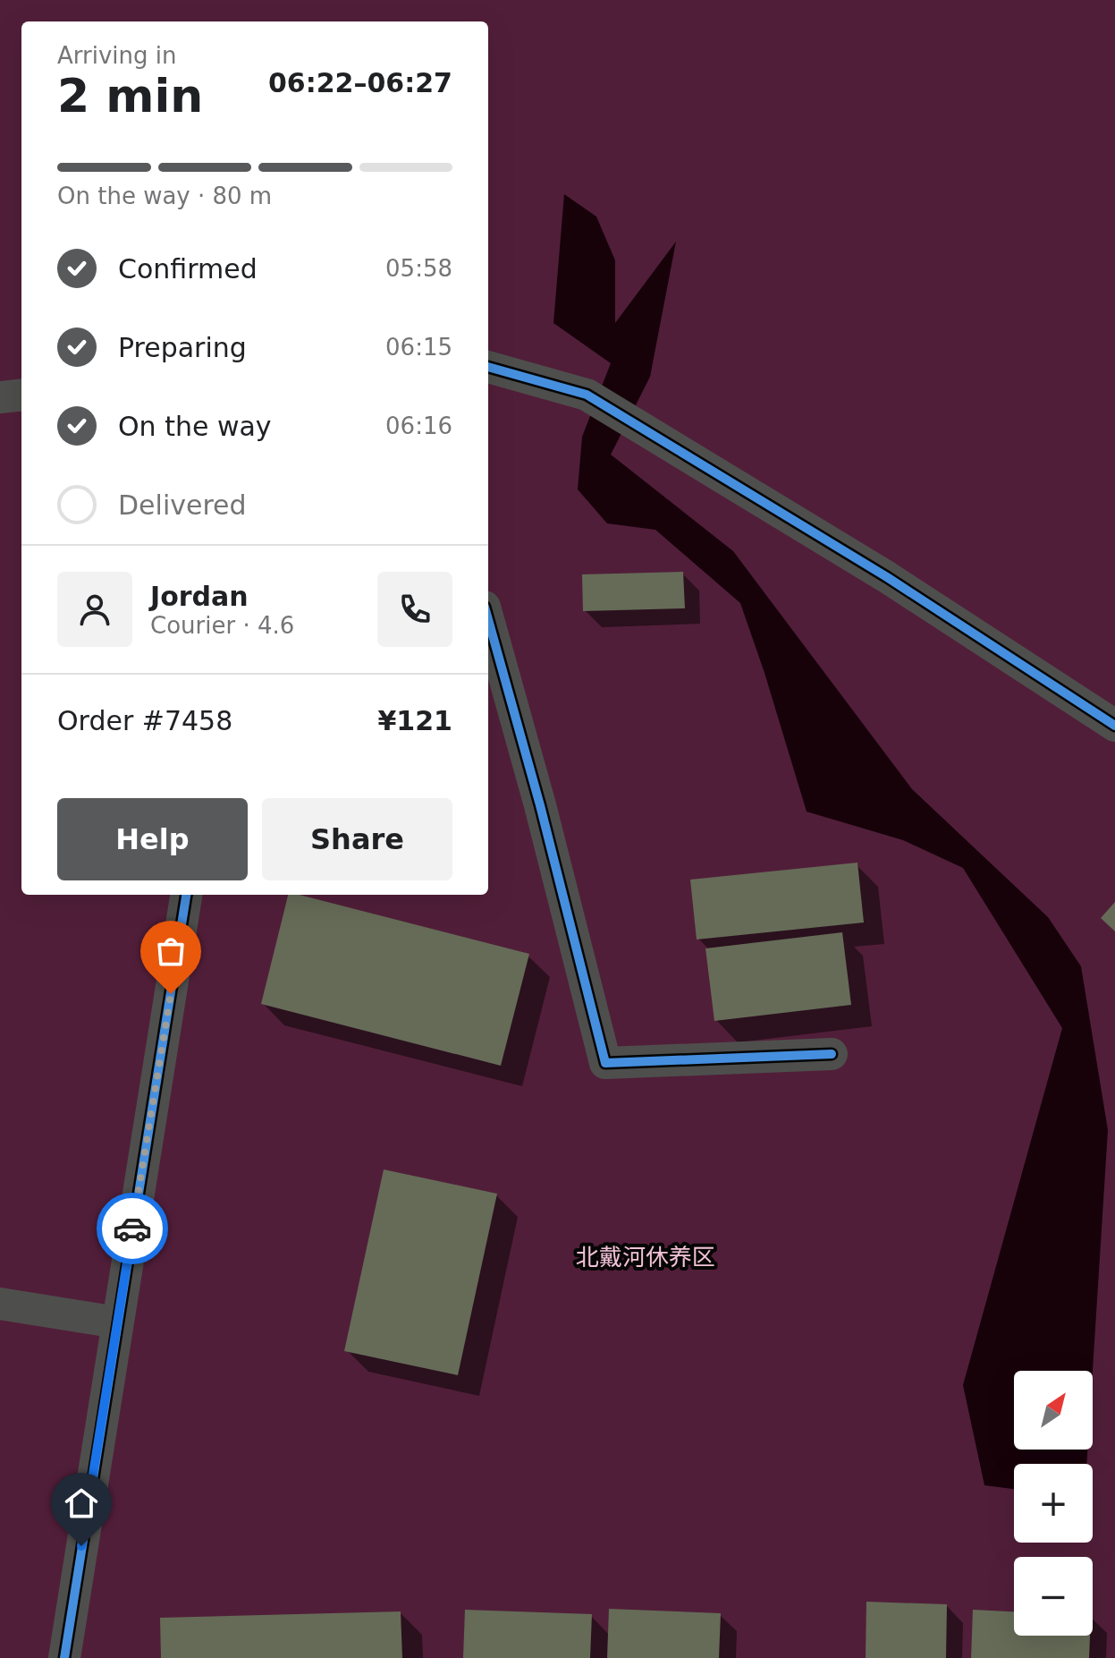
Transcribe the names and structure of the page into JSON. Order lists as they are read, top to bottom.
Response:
{
  "parks": ["北戴河休养区"],
  "north": "top right",
  "page": {
    "heading": ["2 min", "Arriving in", "06:22–06:27"],
    "panel": [
      "Jordan",
      "Courier · 4.6",
      "Order #7458",
      "¥121"
    ],
    "bar": "On the way · 80 m",
    "list": [
      ["Confirmed", "05:58"],
      ["Preparing", "06:15"],
      ["On the way", "06:16"],
      "Delivered"
    ],
    "buttons": ["Help", "Share"],
    "map_buttons": ["+", "−"]
  }
}
